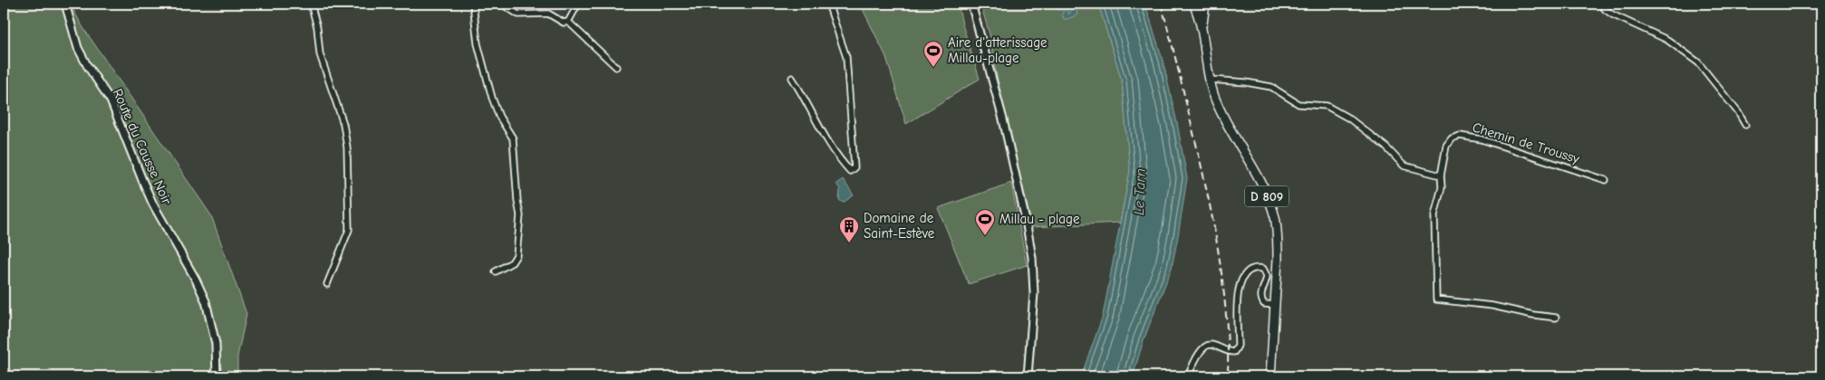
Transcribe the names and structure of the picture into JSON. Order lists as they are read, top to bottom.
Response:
{
  "streets": {
    "main road": ["D 809"],
    "street": ["Chemin de Troussy", "Route du Causse Noir"]
  },
  "water": ["Le Tarn"],
  "places": {
    "sports": ["Aire d'atterissage Millau-plage", "Millau - plage"],
    "building": ["Domaine de Saint-Estève"]
  }
}
